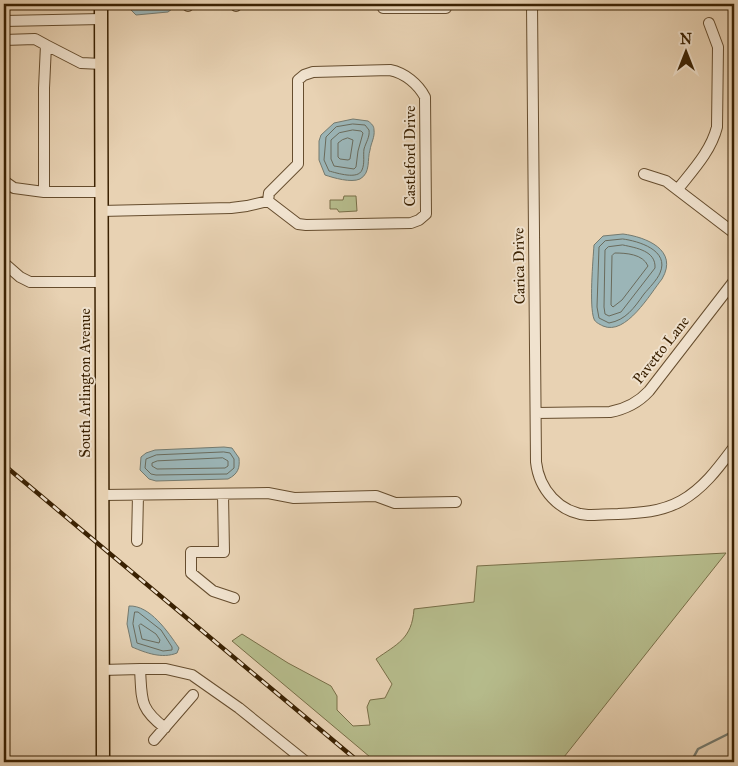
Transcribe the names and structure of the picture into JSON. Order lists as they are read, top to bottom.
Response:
{
  "streets": {
    "main road": ["South Arlington Avenue"],
    "street": ["Castleford Drive", "Carica Drive", "Pavetto Lane"]
  },
  "crossings": [
    ["Carica Drive", "Pavetto Lane"]
  ],
  "north": "top"
}
